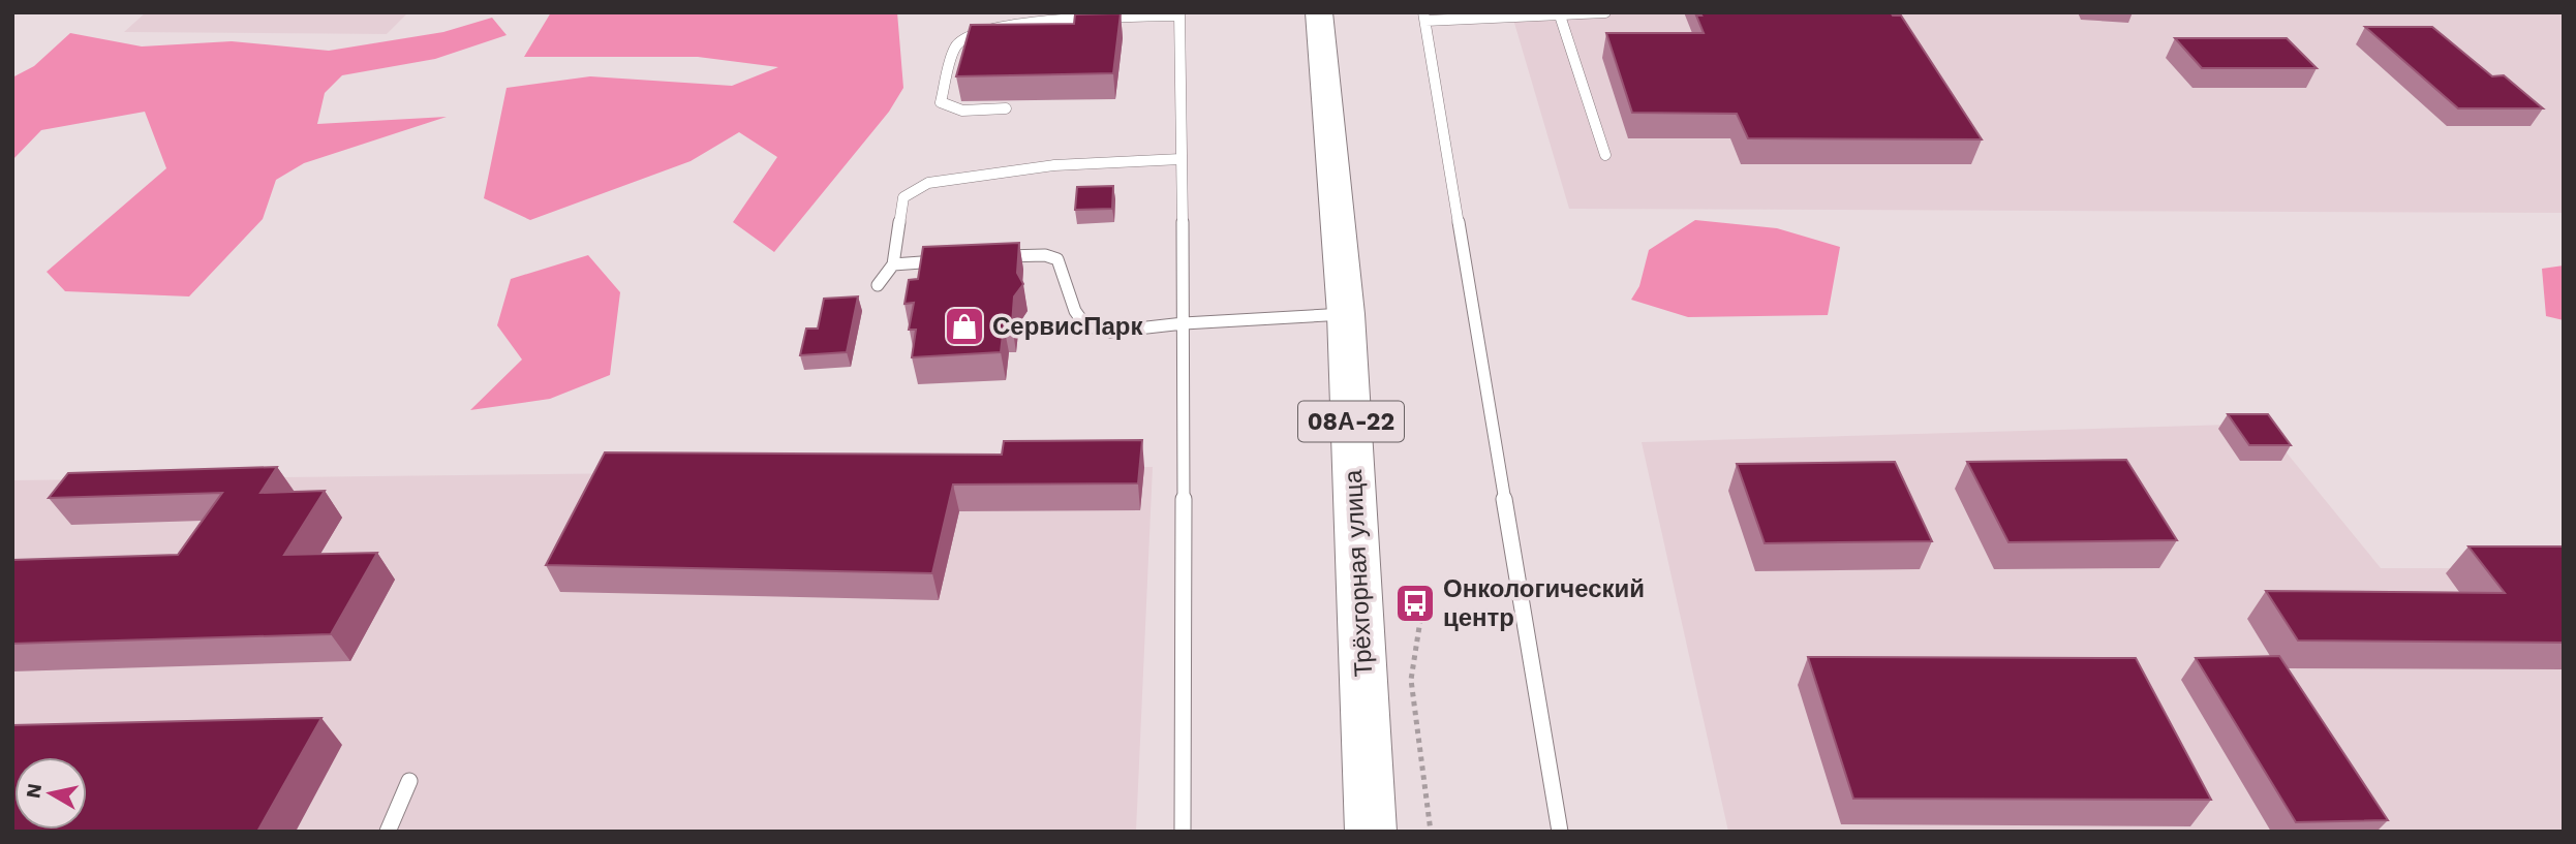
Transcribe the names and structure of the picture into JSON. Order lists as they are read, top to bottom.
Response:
{
  "streets": {
    "highway": ["08А-22", "Трёхгорная улица"]
  },
  "places": {
    "shop": ["СервисПарк"],
    "bus stop": ["Онкологический центр"]
  },
  "north": "left"
}
